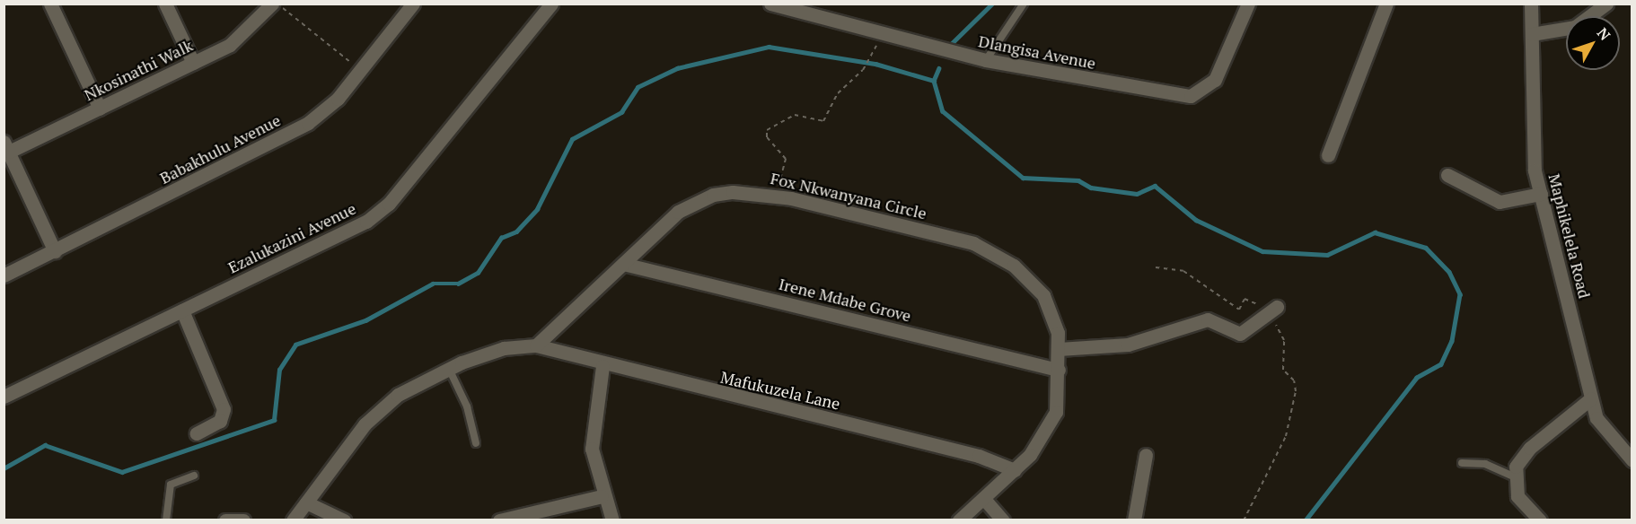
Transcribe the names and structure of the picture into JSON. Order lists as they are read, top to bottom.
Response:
{
  "streets": {
    "street": [
      "Dlangisa Avenue",
      "Nkosinathi Walk",
      "Babakhulu Avenue",
      "Fox Nkwanyana Circle",
      "Maphikelela Road",
      "Ezalukazini Avenue",
      "Irene Mdabe Grove",
      "Mafukuzela Lane"
    ]
  },
  "crossings": [
    ["Fox Nkwanyana Circle", "Irene Mdabe Grove"],
    ["Fox Nkwanyana Circle", "Mafukuzela Lane"]
  ],
  "north": "top right"
}
